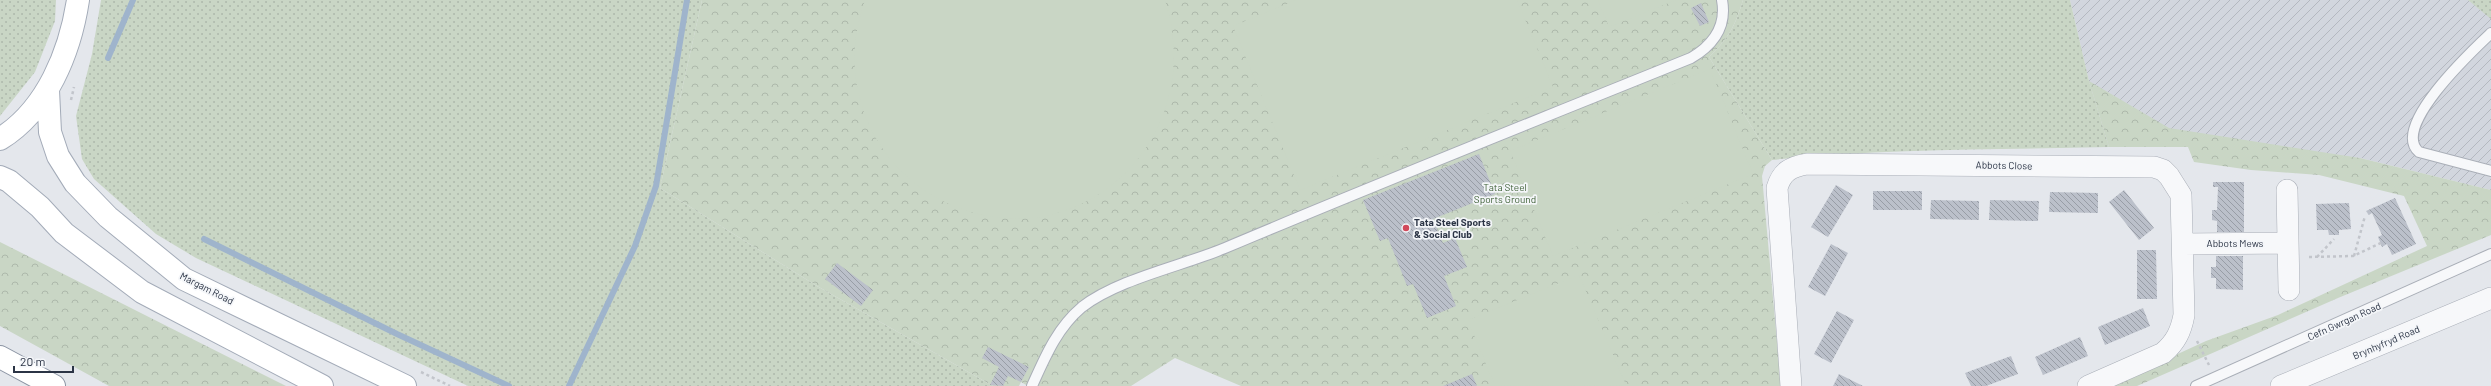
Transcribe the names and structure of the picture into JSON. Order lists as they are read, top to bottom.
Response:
{
  "streets": {
    "main road": ["Margam Road"],
    "street": ["Abbots Close", "Abbots Mews", "Brynhyfryd Road"],
    "lane": ["Cefn Gwrgan Road"]
  },
  "crossings": [
    ["Abbots Close", "Abbots Mews"]
  ],
  "parks": ["Tata Steel Sports Ground"],
  "places": ["Tata Steel Sports & Social Club"],
  "scale_bar": "20 m"
}
